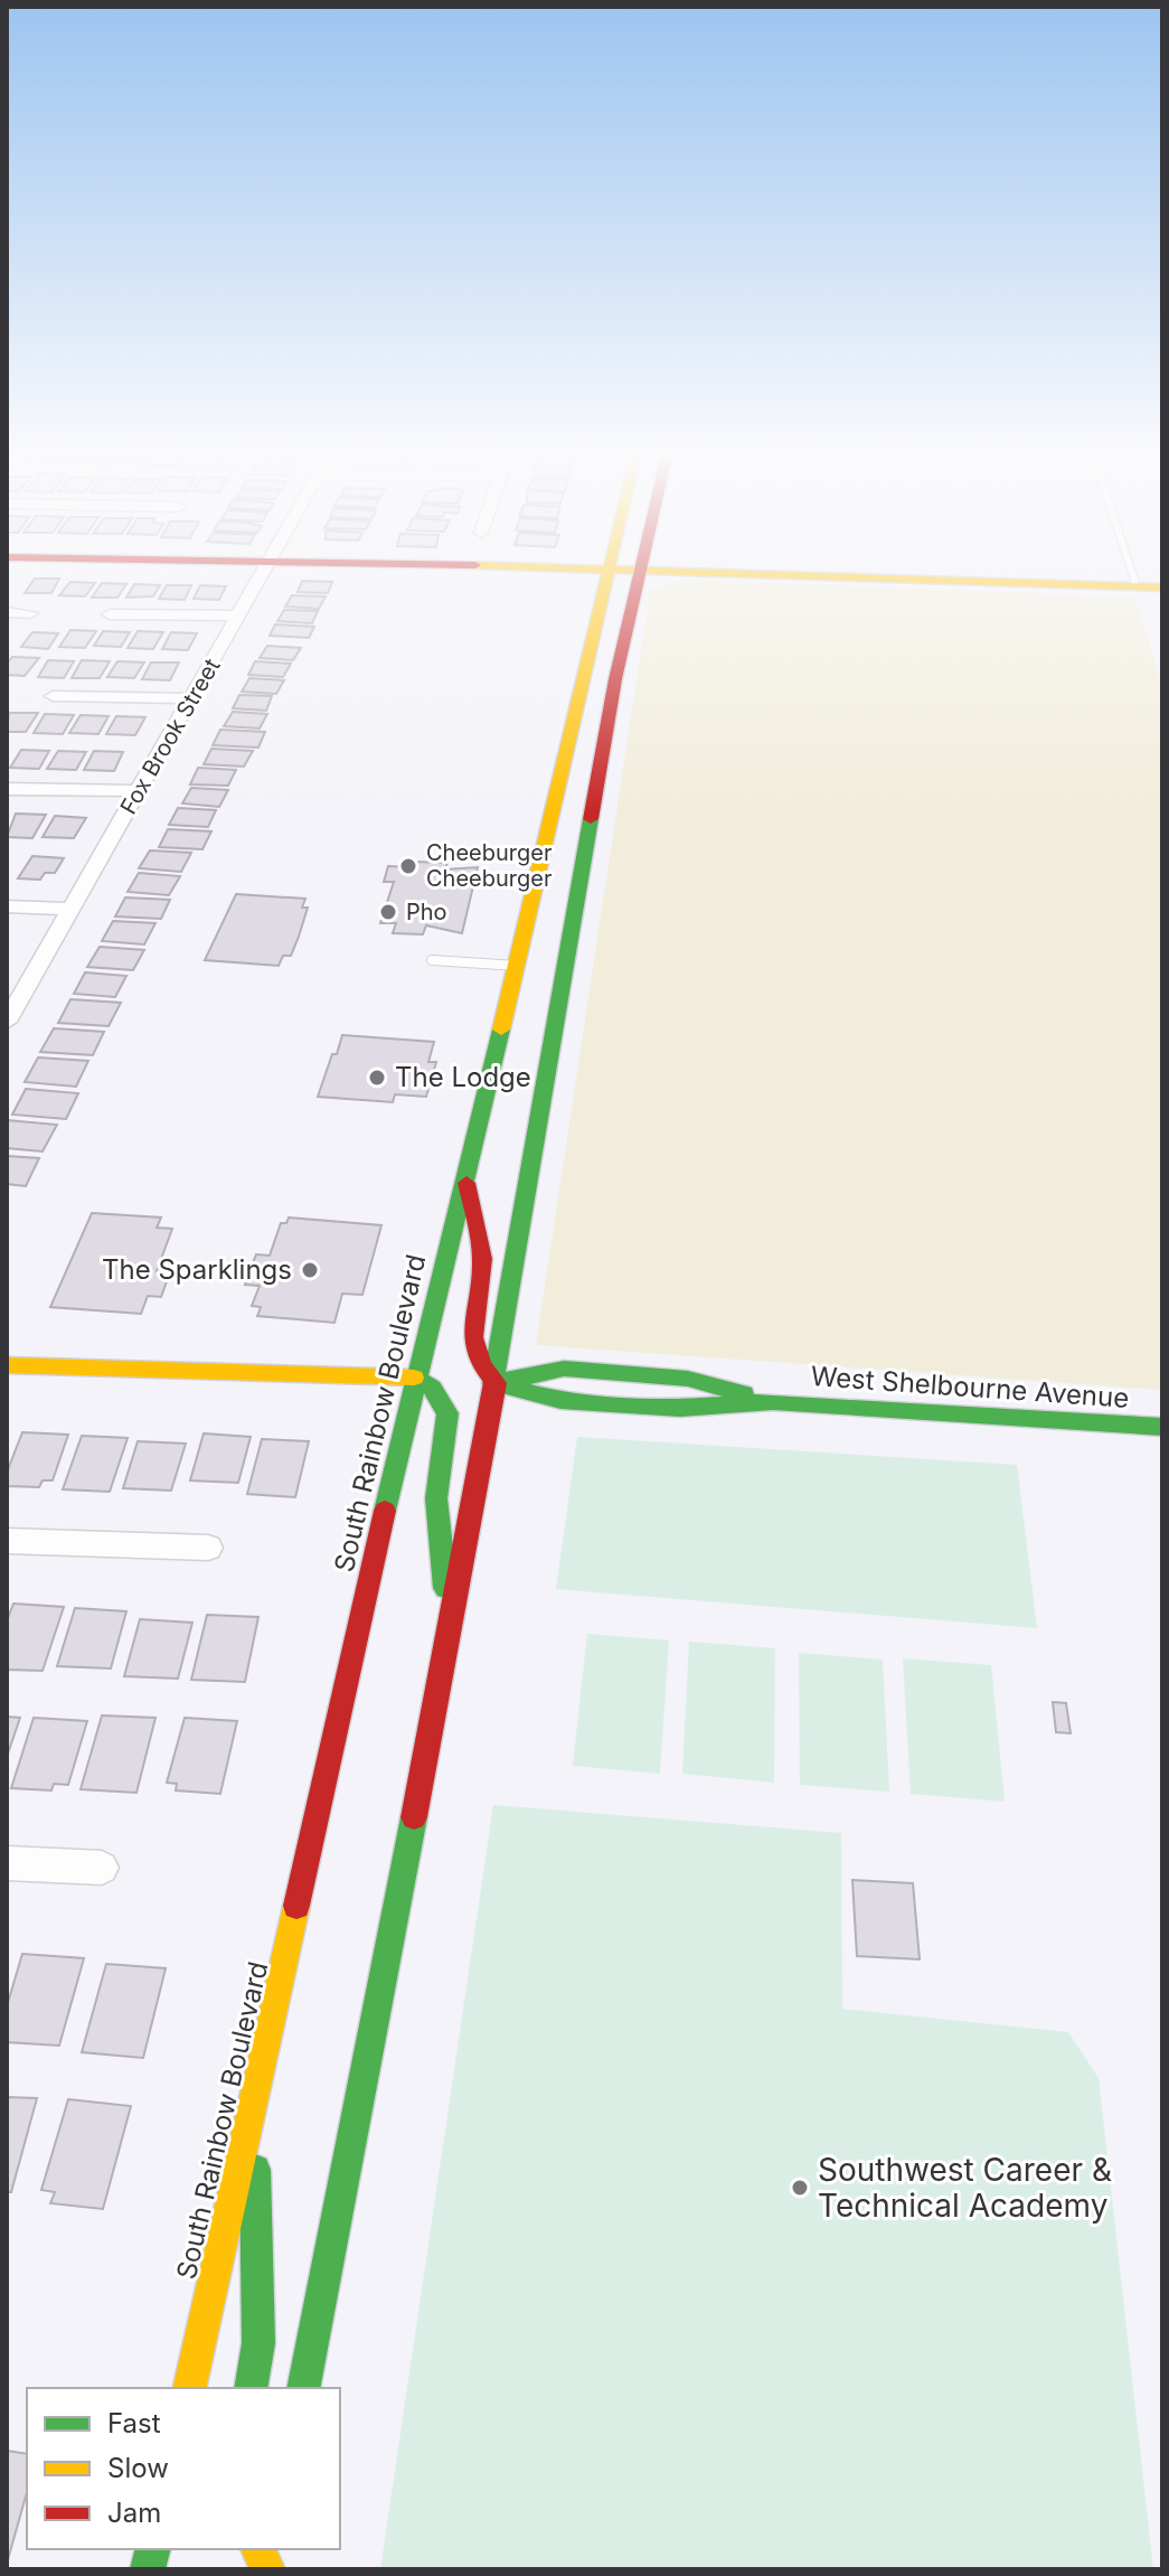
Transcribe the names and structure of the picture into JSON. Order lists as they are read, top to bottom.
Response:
{
  "streets": {
    "main road": ["West Shelbourne Avenue", "South Rainbow Boulevard"],
    "street": ["Fox Brook Street"]
  },
  "places": [
    "Cheeburger Cheeburger",
    "Pho",
    "The Lodge",
    "The Sparklings",
    "Southwest Career & Technical Academy"
  ],
  "legend": ["Fast", "Slow", "Jam"]
}
